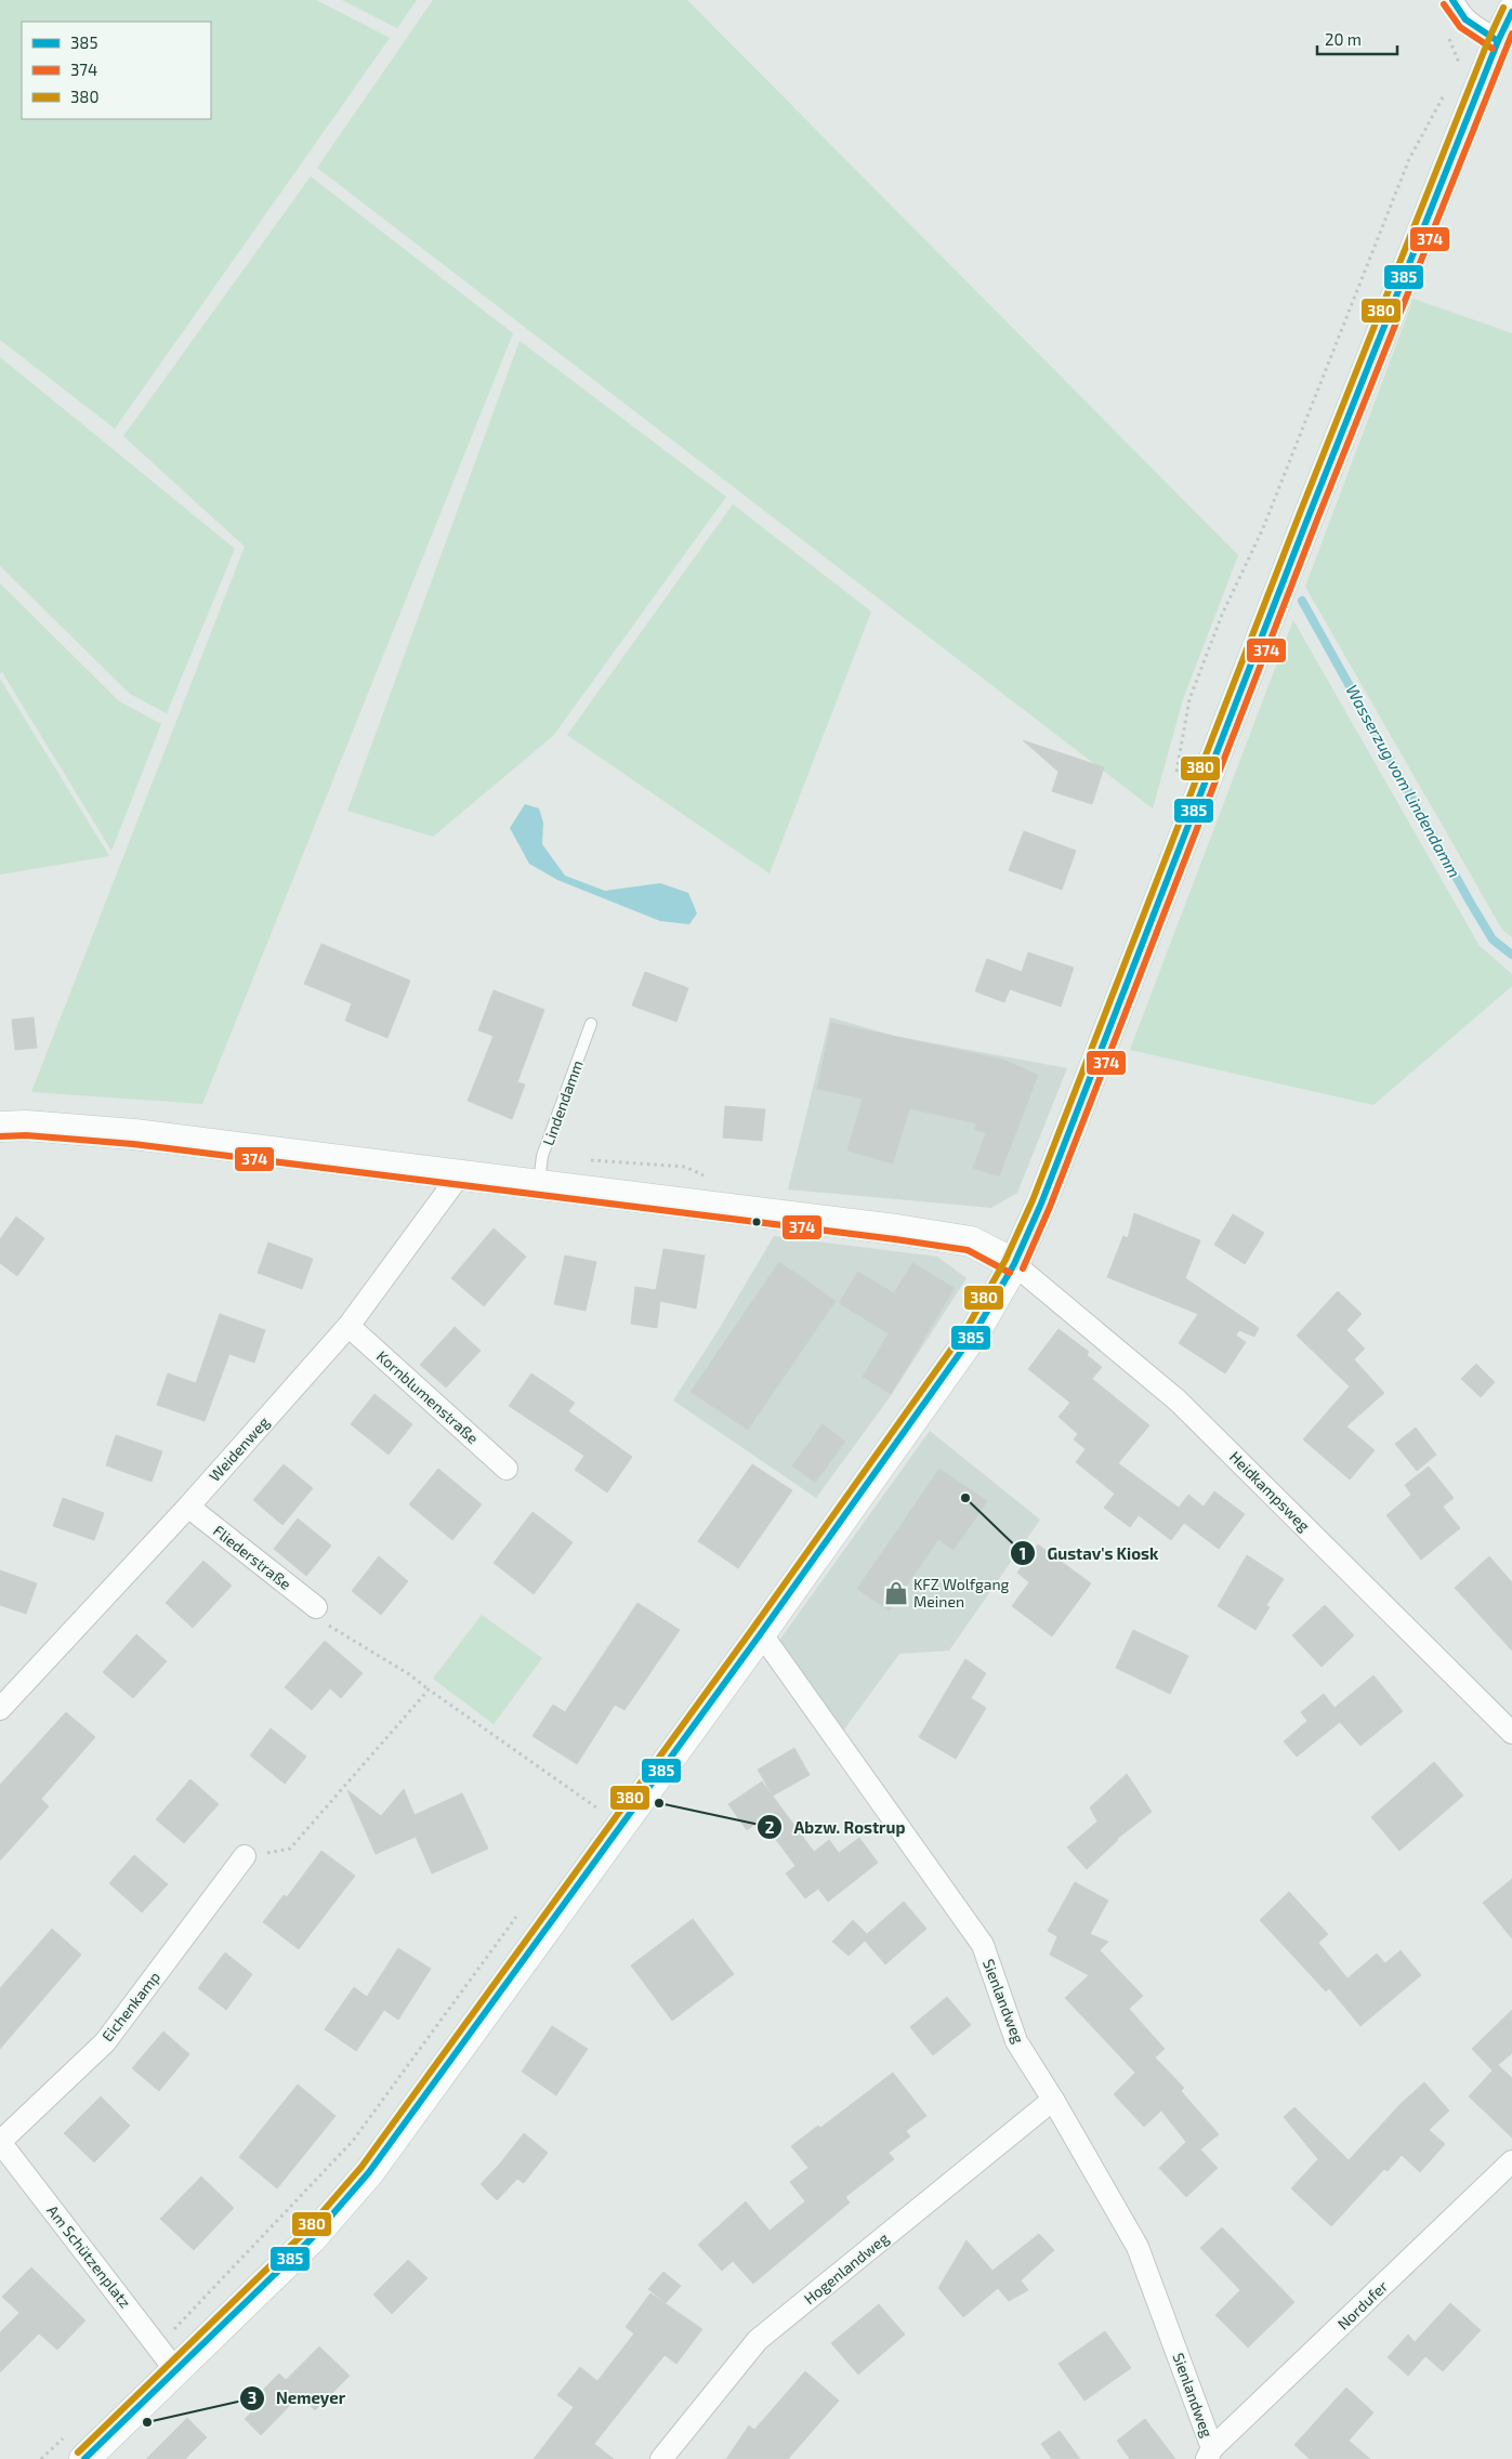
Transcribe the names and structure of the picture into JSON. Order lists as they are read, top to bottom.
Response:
{
  "streets": {
    "street": [
      "Kornblumenstraße",
      "Weidenweg",
      "Heidkampsweg",
      "Fliederstraße",
      "Sienlandweg",
      "Eichenkamp",
      "Am Schützenplatz",
      "Hogenlandweg",
      "Nordufer"
    ],
    "lane": ["Lindendamm"]
  },
  "crossings": [
    ["Kornblumenstraße", "Weidenweg"],
    ["Weidenweg", "Fliederstraße"],
    ["Sienlandweg", "Hogenlandweg"],
    ["Sienlandweg", "Nordufer"],
    ["Eichenkamp", "Am Schützenplatz"]
  ],
  "water": ["Wasserzug vom Lindendamm"],
  "places": {
    "other": ["Gustav's Kiosk", "Abzw. Rostrup", "Nemeyer"],
    "shop": ["KFZ Wolfgang Meinen"]
  },
  "lines": ["transit line 385", "transit line 374", "transit line 380"],
  "legend": ["385", "374", "380"],
  "scale_bar": "20 m"
}
